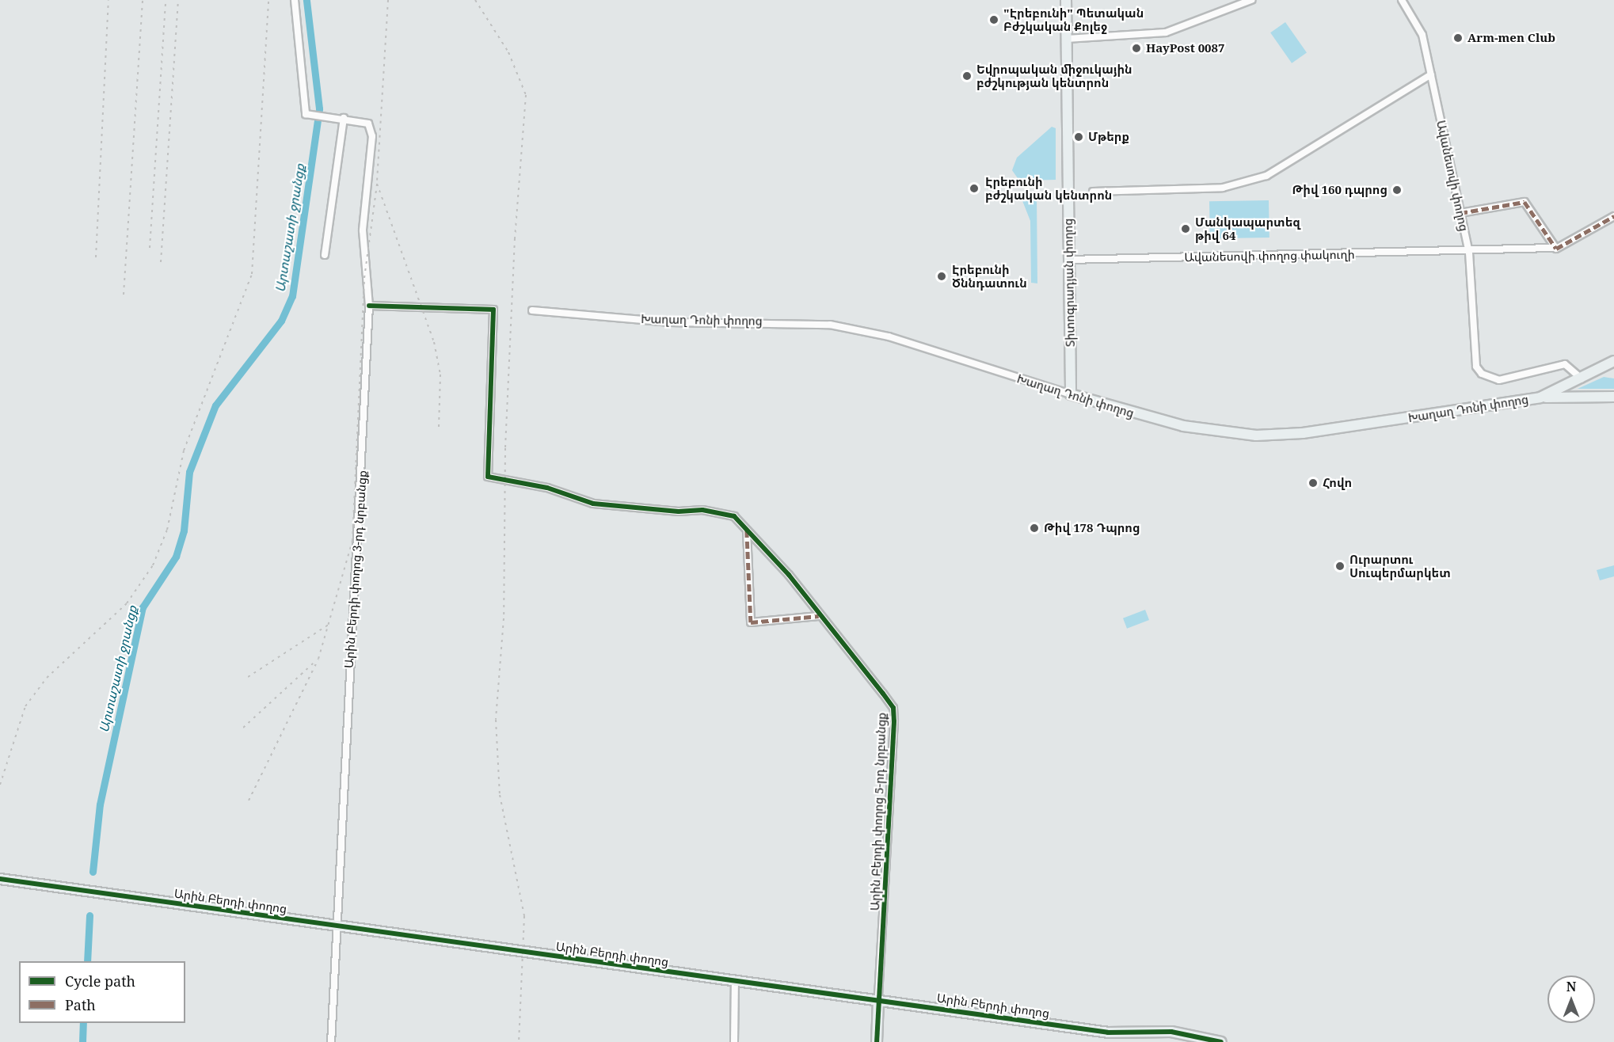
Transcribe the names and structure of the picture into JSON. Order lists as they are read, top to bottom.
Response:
{
  "streets": {
    "street": [
      "Ավանեսովի փողոց",
      "Ավանեսովի փողոց փակուղի",
      "Տիտոգրադյան փողոց",
      "Խաղաղ Դոնի փողոց",
      "Արին Բերդի փողոց 3-րդ նրբանցք",
      "Արին Բերդի փողոց 5-րդ նրբանցք",
      "Արին Բերդի փողոց"
    ]
  },
  "crossings": [
    ["Ավանեսովի փողոց", "Ավանեսովի փողոց փակուղի"],
    ["Ավանեսովի փողոց", "Խաղաղ Դոնի փողոց"],
    ["Ավանեսովի փողոց փակուղի", "Տիտոգրադյան փողոց"],
    ["Տիտոգրադյան փողոց", "Խաղաղ Դոնի փողոց"],
    ["Արին Բերդի փողոց 3-րդ նրբանցք", "Արին Բերդի փողոց 5-րդ նրբանցք"],
    ["Արին Բերդի փողոց 3-րդ նրբանցք", "Արին Բերդի փողոց"],
    ["Արին Բերդի փողոց 5-րդ նրբանցք", "Արին Բերդի փողոց"]
  ],
  "water": ["Արտաշատի ջրանցք"],
  "places": [
    "\"Էրեբունի\" Պետական Բժշկական Քոլեջ",
    "Arm-men Club",
    "HayPost 0087",
    "Եվրոպական միջուկային բժշկության կենտրոն",
    "Մթերք",
    "Էրեբունի բժշկական կենտրոն",
    "Թիվ 160 դպրոց",
    "Մանկապարտեզ թիվ 64",
    "Էրեբունի Ծննդատուն",
    "Հովո",
    "Թիվ 178 Դպրոց",
    "Ուրարտու Սուպերմարկետ"
  ],
  "legend": ["Cycle path", "Path"],
  "north": "top"
}
